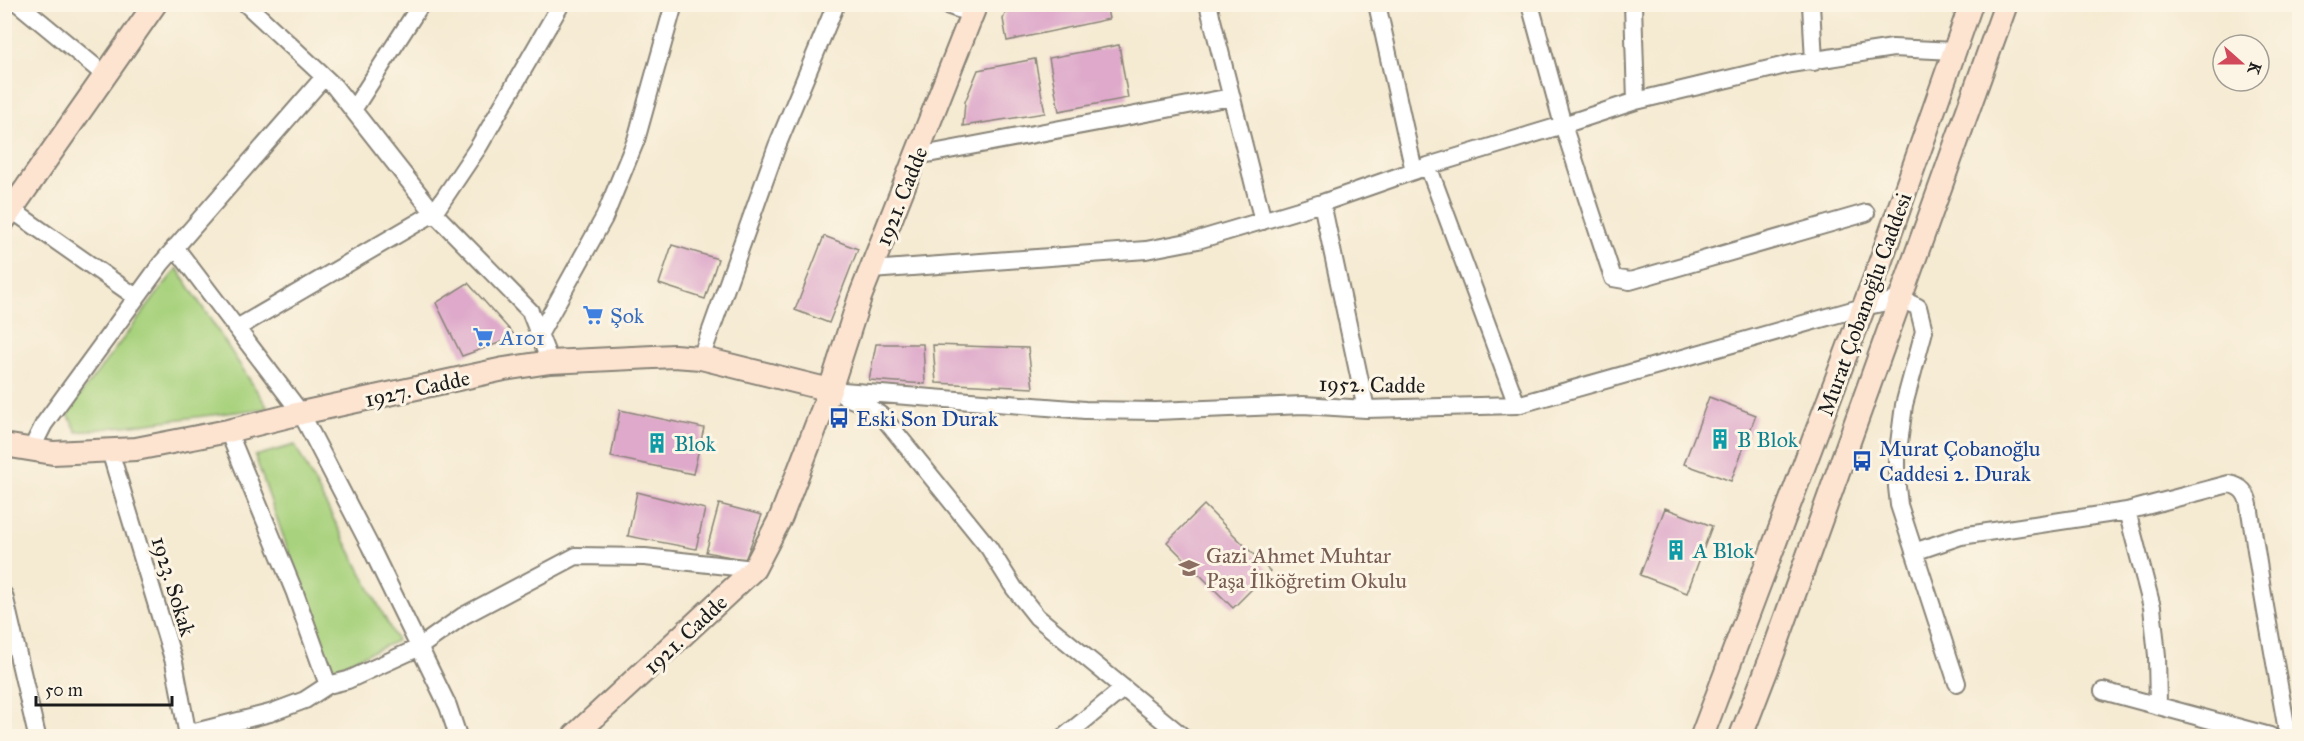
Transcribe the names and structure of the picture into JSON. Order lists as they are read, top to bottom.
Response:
{
  "streets": {
    "main road": ["1921. Cadde", "Murat Çobanoğlu Caddesi", "1927. Cadde"],
    "street": ["1952. Cadde", "1923. Sokak"]
  },
  "crossings": [
    ["1921. Cadde", "1952. Cadde"],
    ["1921. Cadde", "1927. Cadde"],
    ["Murat Çobanoğlu Caddesi", "1952. Cadde"],
    ["1952. Cadde", "1927. Cadde"],
    ["1927. Cadde", "1923. Sokak"]
  ],
  "places": {
    "supermarket": ["Şok", "A101"],
    "bus stop": ["Eski Son Durak", "Murat Çobanoğlu Caddesi 2. Durak"],
    "building": ["B Blok", "Blok", "A Blok"],
    "school or university": ["Gazi Ahmet Muhtar Paşa İlköğretim Okulu"]
  },
  "scale_bar": "50 m",
  "north": "right"
}
